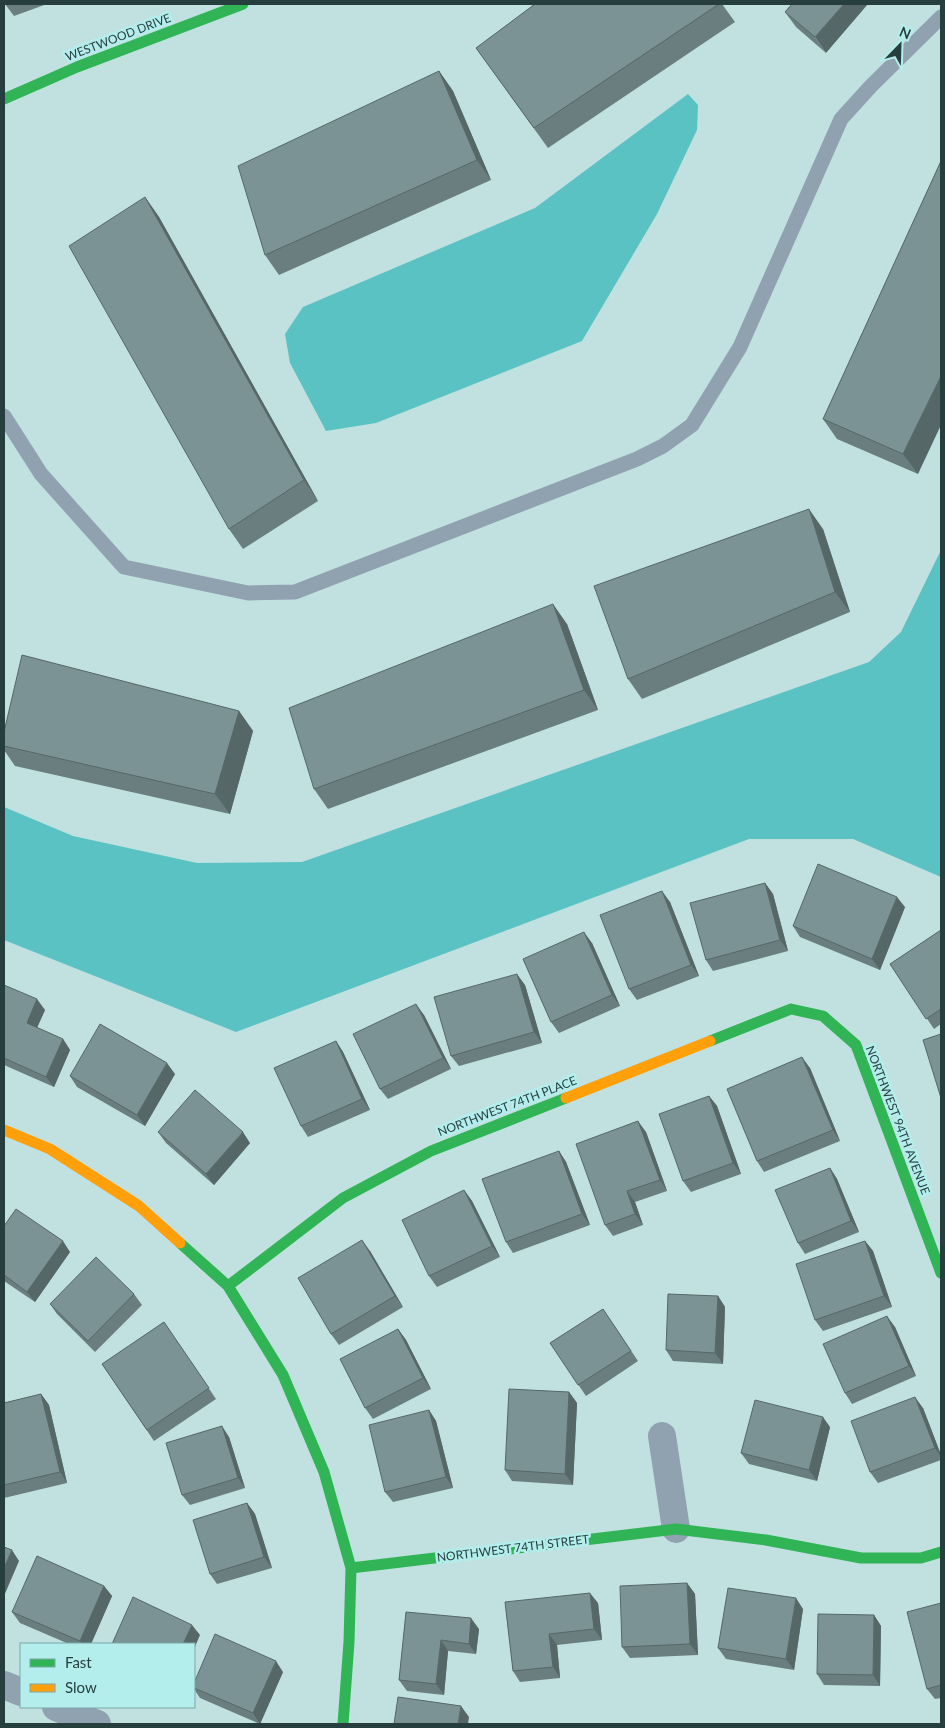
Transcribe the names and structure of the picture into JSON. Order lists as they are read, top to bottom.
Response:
{
  "streets": {
    "street": [
      "WESTWOOD DRIVE",
      "NORTHWEST 74TH PLACE",
      "NORTHWEST 94TH AVENUE",
      "NORTHWEST 74TH STREET"
    ]
  },
  "crossings": [
    ["NORTHWEST 74TH PLACE", "NORTHWEST 94TH AVENUE"]
  ],
  "legend": ["Fast", "Slow"],
  "north": "top right"
}
